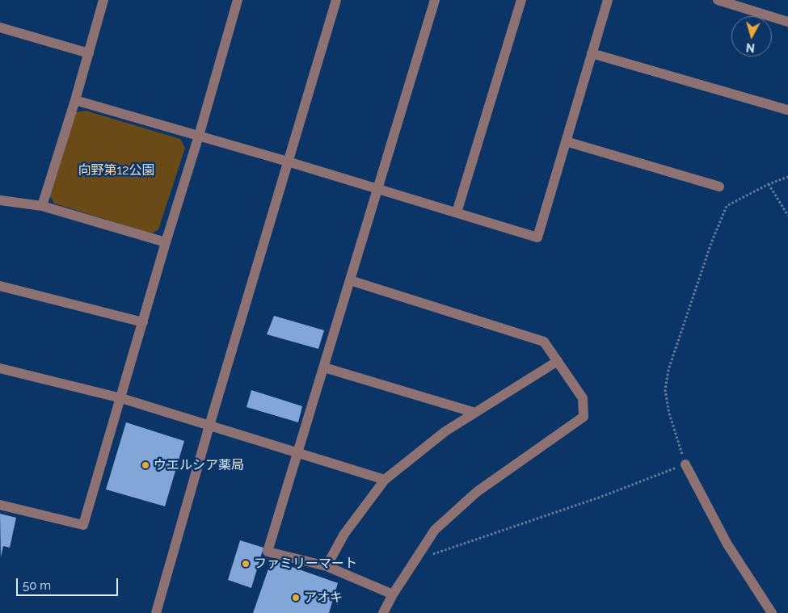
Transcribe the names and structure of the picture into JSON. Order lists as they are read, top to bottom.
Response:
{
  "parks": ["向野第12公園"],
  "places": ["ウエルシア薬局", "ファミリーマート", "アオキ"],
  "scale_bar": "50 m",
  "north": "bottom"
}
